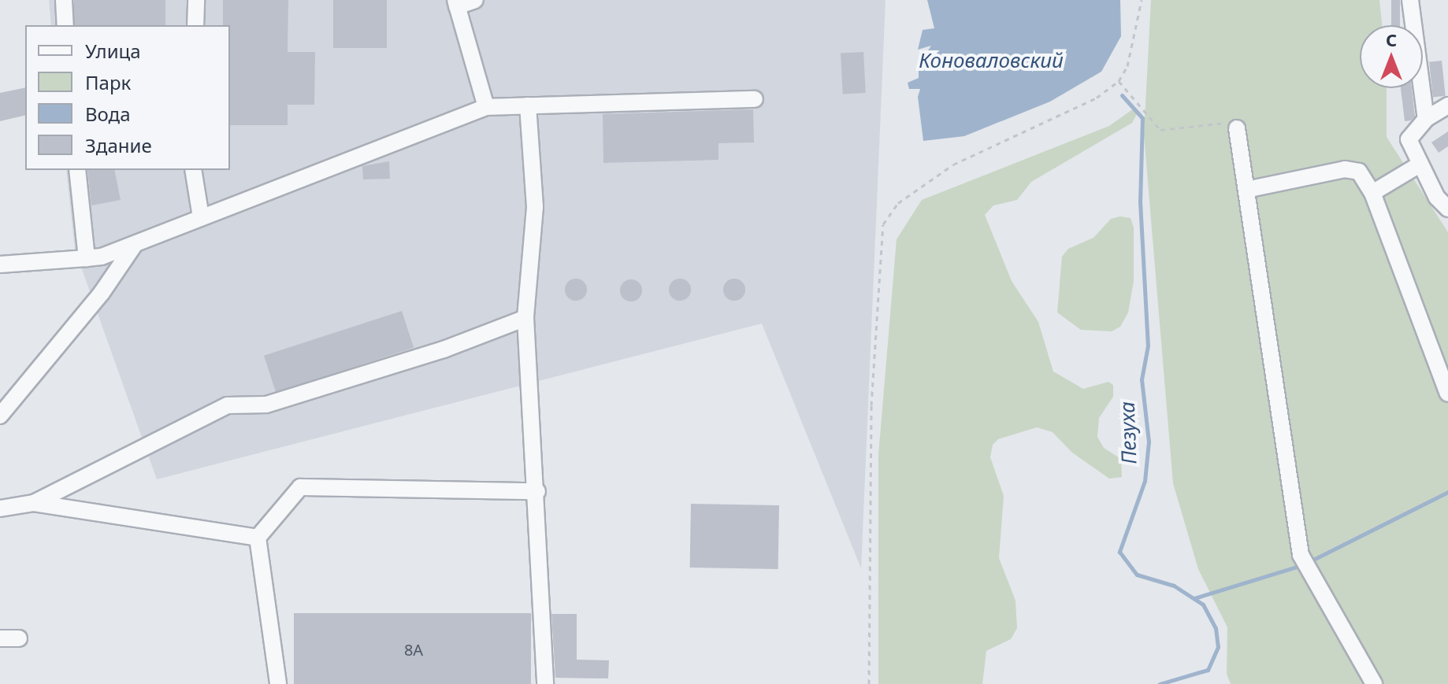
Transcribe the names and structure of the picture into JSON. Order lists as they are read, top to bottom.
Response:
{
  "water": ["Коноваловский", "Пезуха"],
  "house_numbers": ["8А"],
  "legend": [
    "Улица",
    "Парк",
    "Вода",
    "Здание"
  ],
  "north": "top"
}
